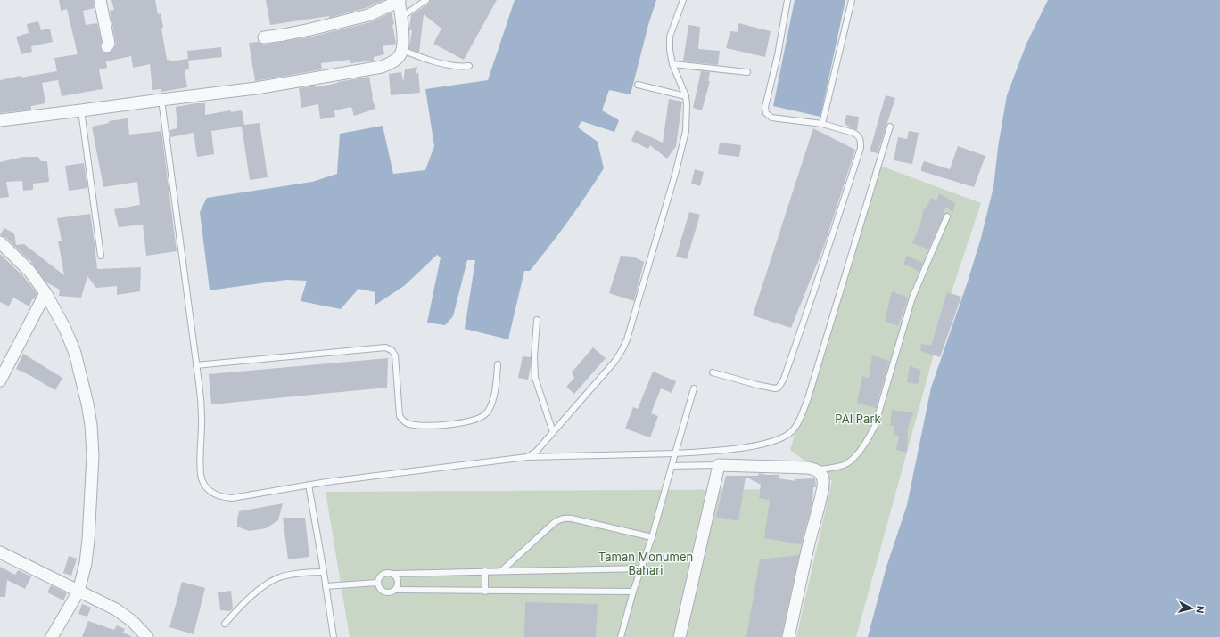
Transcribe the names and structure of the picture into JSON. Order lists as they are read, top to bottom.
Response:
{
  "parks": ["PAI Park", "Taman Monumen Bahari"],
  "north": "right"
}
